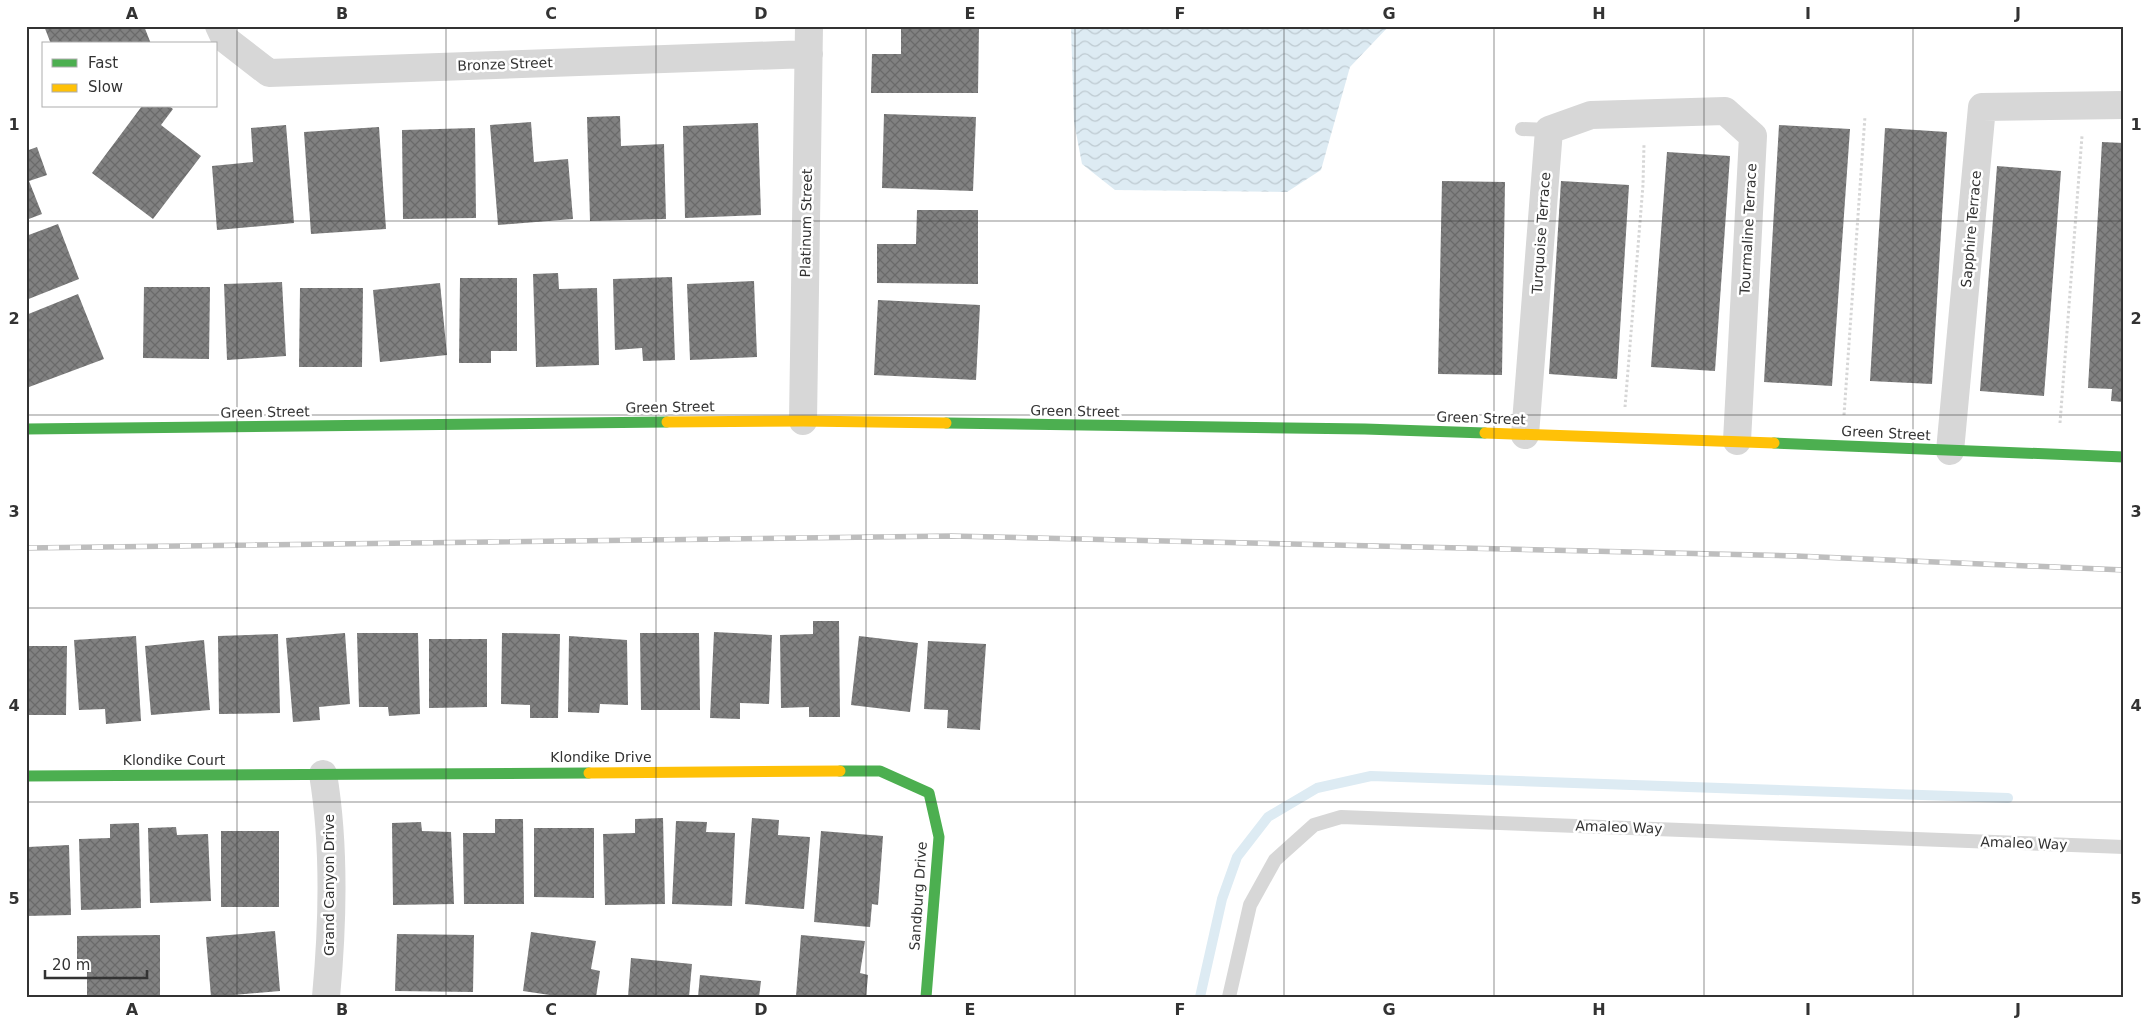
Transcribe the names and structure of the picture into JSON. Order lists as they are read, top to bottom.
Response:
{
  "streets": {
    "street": [
      "Bronze Street",
      "Platinum Street",
      "Tourmaline Terrace",
      "Sapphire Terrace",
      "Turquoise Terrace",
      "Green Street",
      "Klondike Drive",
      "Klondike Court",
      "Grand Canyon Drive",
      "Sandburg Drive"
    ],
    "lane": ["Amaleo Way"]
  },
  "crossings": [
    ["Bronze Street", "Platinum Street"],
    ["Platinum Street", "Green Street"],
    ["Tourmaline Terrace", "Turquoise Terrace"],
    ["Tourmaline Terrace", "Green Street"],
    ["Sapphire Terrace", "Green Street"],
    ["Turquoise Terrace", "Green Street"],
    ["Klondike Drive", "Klondike Court"],
    ["Klondike Drive", "Grand Canyon Drive"],
    ["Klondike Drive", "Sandburg Drive"],
    ["Klondike Court", "Grand Canyon Drive"]
  ],
  "legend": ["Fast", "Slow"],
  "scale_bar": "20 m",
  "grid": {
    "columns": [
      "A",
      "B",
      "C",
      "D",
      "E",
      "F",
      "G",
      "H",
      "I",
      "J"
    ],
    "rows": [
      "1",
      "2",
      "3",
      "4",
      "5"
    ]
  }
}
